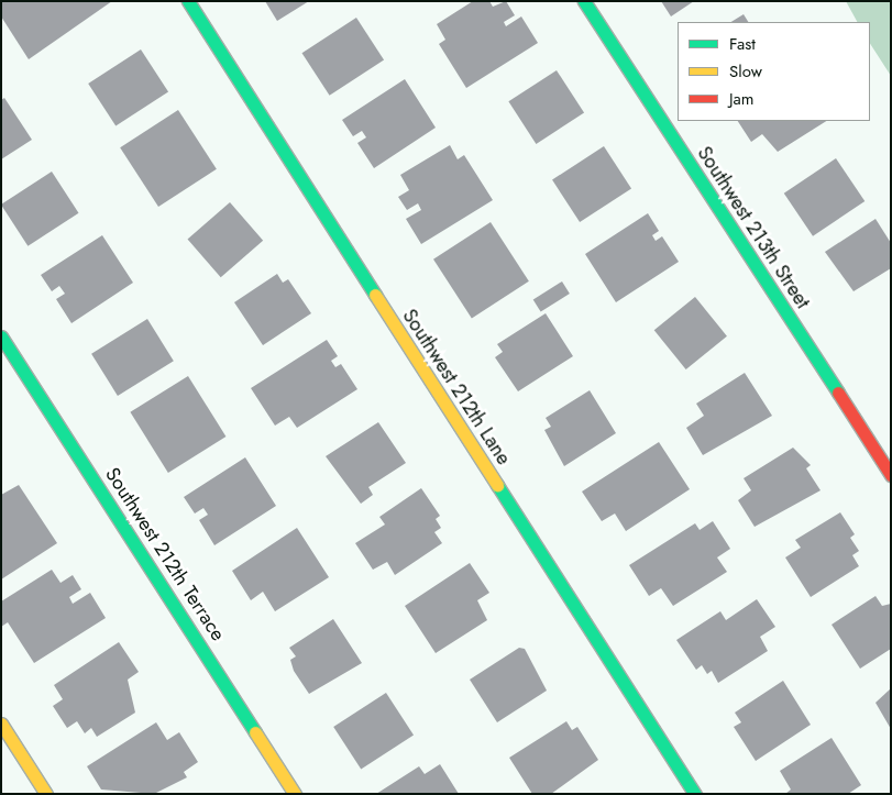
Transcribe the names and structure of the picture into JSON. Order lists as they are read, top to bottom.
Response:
{
  "streets": {
    "street": ["Southwest 213th Street", "Southwest 212th Lane", "Southwest 212th Terrace"]
  },
  "legend": ["Fast", "Slow", "Jam"]
}
